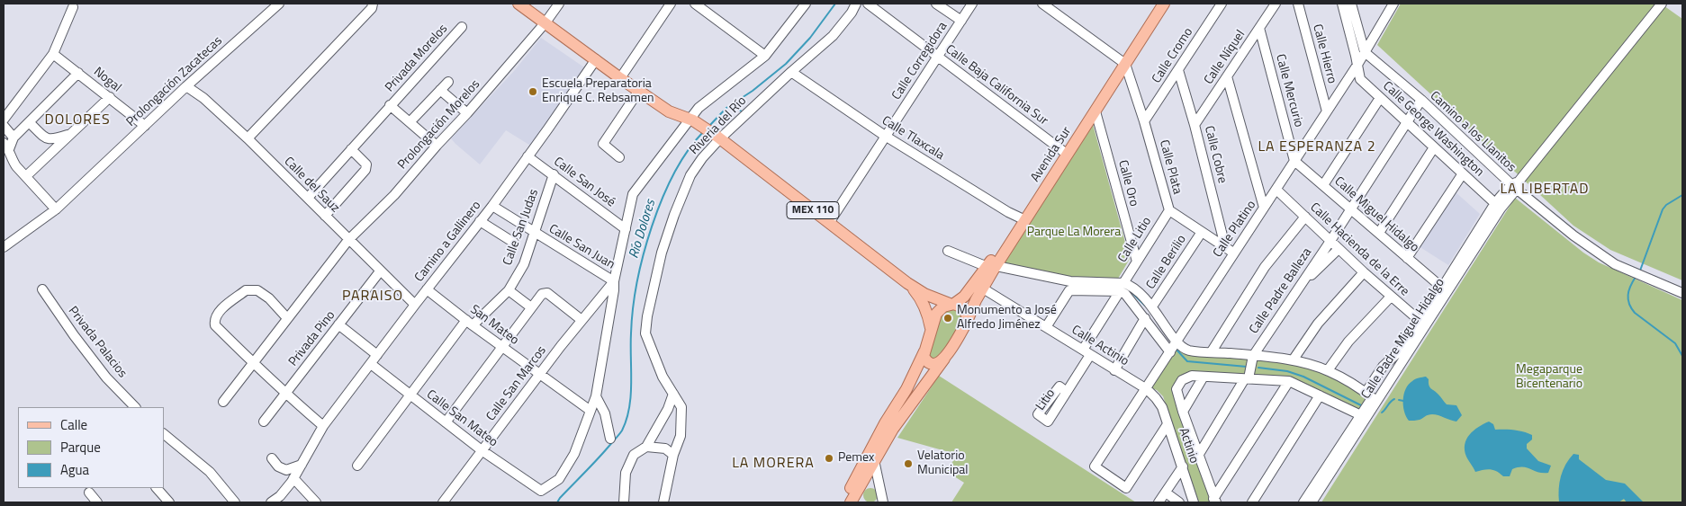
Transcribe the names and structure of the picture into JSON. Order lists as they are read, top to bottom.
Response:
{
  "streets": {
    "main road": ["Avenida Sur", "MEX 110"],
    "street": [
      "Calle Hierro",
      "Calle Cromo",
      "Calle Níquel",
      "Privada Morelos",
      "Calle Corregidora",
      "Nogal",
      "Prolongación Zacatecas",
      "Calle Baja California Sur",
      "Calle Mercurio",
      "Prolongación Morelos",
      "Riveria del Río",
      "Calle George Washington",
      "Camino a los Llanitos",
      "Calle Tlaxcala",
      "Calle Cobre",
      "Calle Plata",
      "Calle San José",
      "Calle Oro",
      "Calle del Sauz",
      "Calle Miguel Hidalgo",
      "Calle San Judas",
      "Calle Platino",
      "Calle Litio",
      "Camino a Gallinero",
      "Calle San Juan",
      "Calle Hacienda de la Erre",
      "Calle Berilio",
      "Calle Padre Balleza",
      "San Mateo",
      "Privada Pino",
      "Calle Padre Miguel Hidalgo",
      "Privada Palacios",
      "Calle Actinio",
      "Calle San Marcos",
      "Litio",
      "Calle San Mateo",
      "Actinio"
    ]
  },
  "crossings": [
    ["Calle Hierro", "Calle Platino"],
    ["Calle Cromo", "Calle Cobre"],
    ["Calle Cromo", "Calle Plata"],
    ["Calle Níquel", "Calle Mercurio"],
    ["Calle Níquel", "Calle Cobre"],
    ["Privada Morelos", "Calle del Sauz"],
    ["Calle Corregidora", "Calle Baja California Sur"],
    ["Calle Corregidora", "Calle Tlaxcala"],
    ["Calle Corregidora", "MEX 110"],
    ["Nogal", "Prolongación Zacatecas"],
    ["Prolongación Zacatecas", "Calle del Sauz"],
    ["Calle Baja California Sur", "Avenida Sur"],
    ["Calle Mercurio", "Calle Miguel Hidalgo"],
    ["Calle Mercurio", "Calle Platino"],
    ["Prolongación Morelos", "Calle del Sauz"],
    ["Prolongación Morelos", "MEX 110"],
    ["Riveria del Río", "Calle Tlaxcala"],
    ["Riveria del Río", "Calle San José"],
    ["Riveria del Río", "MEX 110"],
    ["Riveria del Río", "Calle San Juan"],
    ["Riveria del Río", "San Mateo"],
    ["Riveria del Río", "Calle San Marcos"],
    ["Riveria del Río", "Calle San Mateo"],
    ["Calle George Washington", "Camino a los Llanitos"],
    ["Calle George Washington", "Calle Platino"],
    ["Calle George Washington", "Calle Padre Balleza"],
    ["Calle George Washington", "Calle Padre Miguel Hidalgo"],
    ["Camino a los Llanitos", "Calle Platino"],
    ["Camino a los Llanitos", "Calle Padre Balleza"],
    ["Camino a los Llanitos", "Calle Padre Miguel Hidalgo"],
    ["Calle Tlaxcala", "Avenida Sur"],
    ["Avenida Sur", "Calle Plata"],
    ["Avenida Sur", "Calle Oro"],
    ["Avenida Sur", "MEX 110"],
    ["Avenida Sur", "Calle Actinio"],
    ["Calle Cobre", "Calle Plata"],
    ["Calle Plata", "Calle Platino"],
    ["Calle Plata", "Calle Litio"],
    ["Calle Plata", "Calle Berilio"],
    ["Calle San José", "Calle San Judas"],
    ["Calle San José", "Camino a Gallinero"],
    ["Calle Oro", "Calle Litio"],
    ["Calle del Sauz", "Camino a Gallinero"],
    ["Calle del Sauz", "Privada Pino"],
    ["MEX 110", "Camino a Gallinero"],
    ["Calle Miguel Hidalgo", "Calle Platino"],
    ["Calle Miguel Hidalgo", "Calle Padre Balleza"],
    ["Calle Miguel Hidalgo", "Calle Padre Miguel Hidalgo"],
    ["Calle San Judas", "Calle San Juan"],
    ["Calle San Judas", "San Mateo"],
    ["Calle San Judas", "Calle San Mateo"],
    ["Calle Platino", "Calle Hacienda de la Erre"],
    ["Calle Platino", "Calle Actinio"],
    ["Calle Platino", "Actinio"],
    ["Calle Litio", "Calle Actinio"],
    ["Calle Litio", "Litio"],
    ["Camino a Gallinero", "Calle San Juan"],
    ["Camino a Gallinero", "San Mateo"],
    ["Camino a Gallinero", "Calle San Mateo"],
    ["Calle San Juan", "Calle San Marcos"],
    ["Calle Hacienda de la Erre", "Calle Padre Balleza"],
    ["Calle Hacienda de la Erre", "Calle Padre Miguel Hidalgo"],
    ["San Mateo", "Calle San Marcos"],
    ["Calle Actinio", "Litio"],
    ["Calle Actinio", "Actinio"],
    ["Calle San Marcos", "Calle San Mateo"]
  ],
  "districts": [
    "DOLORES",
    "LA ESPERANZA 2",
    "LA LIBERTAD",
    "PARAISO",
    "LA MORERA"
  ],
  "water": ["Río Dolores"],
  "parks": ["Parque La Morera", "Megaparque Bicentenario"],
  "places": [
    "Escuela Preparatoria Enrique C. Rebsamen",
    "Monumento a José Alfredo Jiménez",
    "Pemex",
    "Velatorio Municipal"
  ],
  "legend": ["Calle", "Parque", "Agua"]
}
